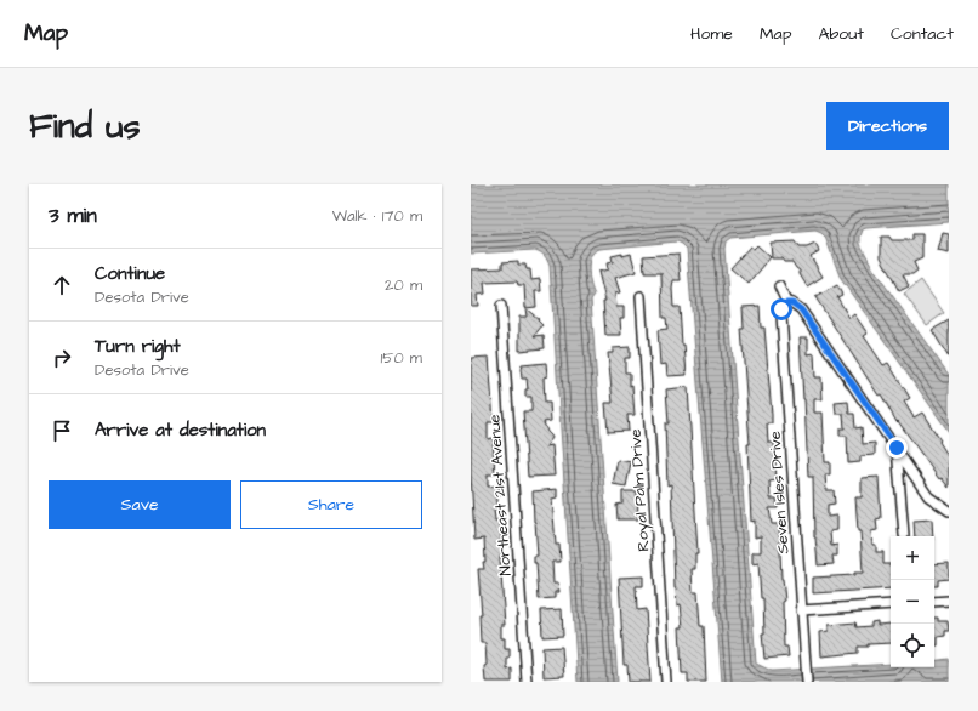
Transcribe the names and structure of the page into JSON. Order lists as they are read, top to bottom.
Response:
{
  "streets": {
    "street": ["Royal Palm Drive", "Seven Isles Drive", "Northeast 21st Avenue"]
  },
  "page": {
    "header": "Map",
    "nav": [
      "Home",
      "Map",
      "About",
      "Contact"
    ],
    "buttons": [
      "Directions",
      ["Save", "Share"]
    ],
    "title": "Find us",
    "heading": ["3 min", "Walk · 170 m"],
    "list": [
      ["Continue", "Desota Drive", "20 m"],
      ["Turn right", "Desota Drive", "150 m"],
      "Arrive at destination"
    ],
    "map_buttons": ["+", "−"]
  }
}
